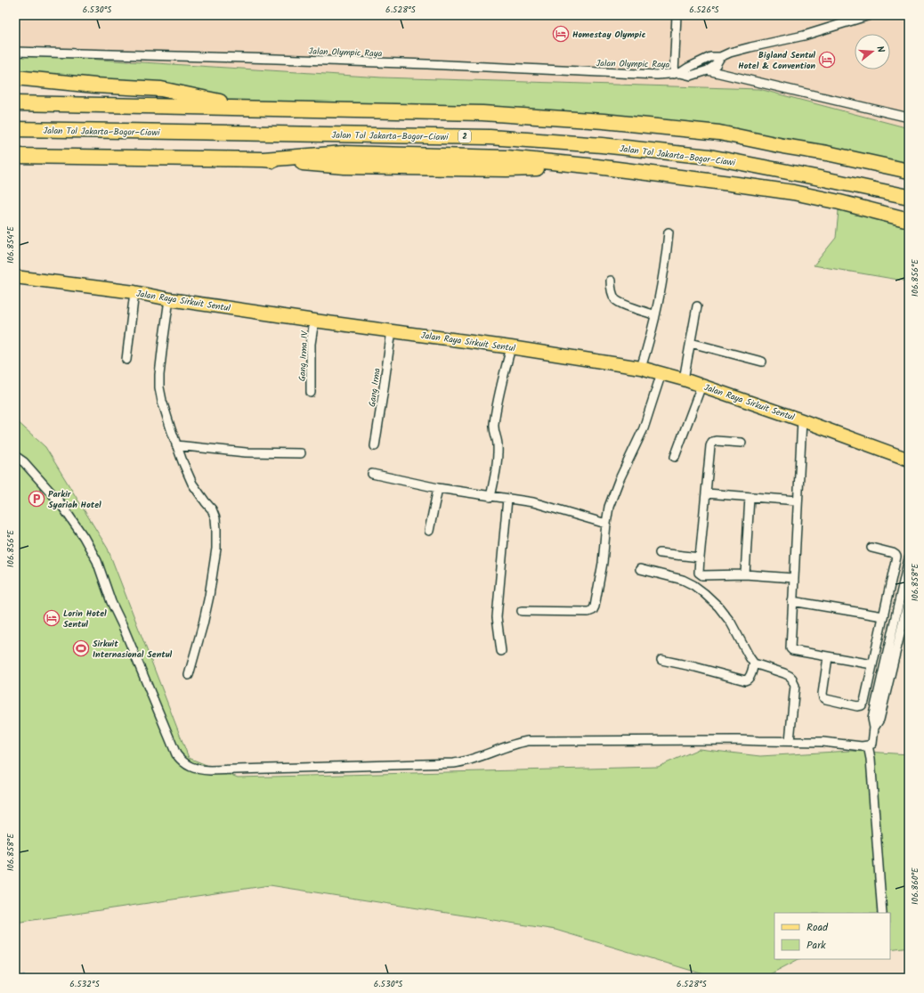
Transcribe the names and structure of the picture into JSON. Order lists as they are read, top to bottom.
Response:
{
  "streets": {
    "highway": ["Jalan Tol Jakarta–Bogor–Ciawi", "2"],
    "main road": ["Jalan Raya Sirkuit Sentul"],
    "street": ["Jalan Olympic Raya", "Gang Irma IV", "Gang Irma"]
  },
  "crossings": [
    ["Jalan Raya Sirkuit Sentul", "Gang Irma IV"],
    ["Jalan Raya Sirkuit Sentul", "Gang Irma"]
  ],
  "places": {
    "hotel": ["Homestay Olympic", "Bigland Sentul Hotel & Convention", "Lorin Hotel Sentul"],
    "parking": ["Parkir Syariah Hotel"],
    "sports": ["Sirkuit Internasional Sentul"]
  },
  "legend": ["Road", "Park"],
  "north": "right",
  "coordinates": [
    "6.530°S",
    "6.528°S",
    "6.526°S",
    "106.854°E",
    "106.856°E",
    "106.858°E",
    "106.860°E",
    "6.532°S"
  ]
}
